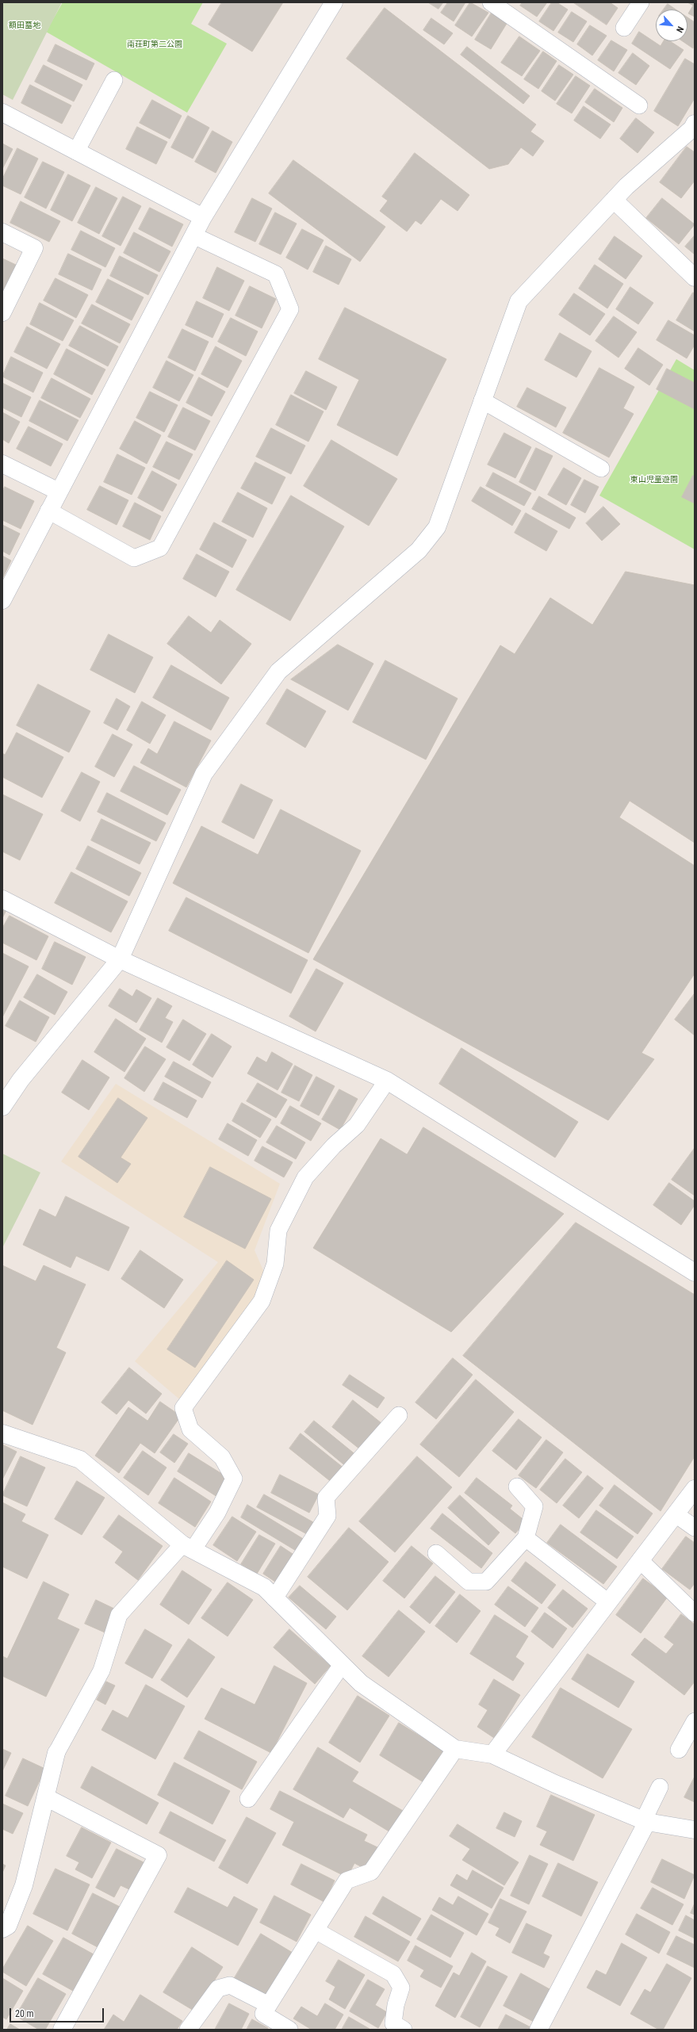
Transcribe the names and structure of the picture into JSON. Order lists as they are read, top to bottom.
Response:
{
  "parks": ["額田墓地", "南荘町第二公園", "東山児童遊園"],
  "scale_bar": "20 m",
  "north": "bottom right"
}
